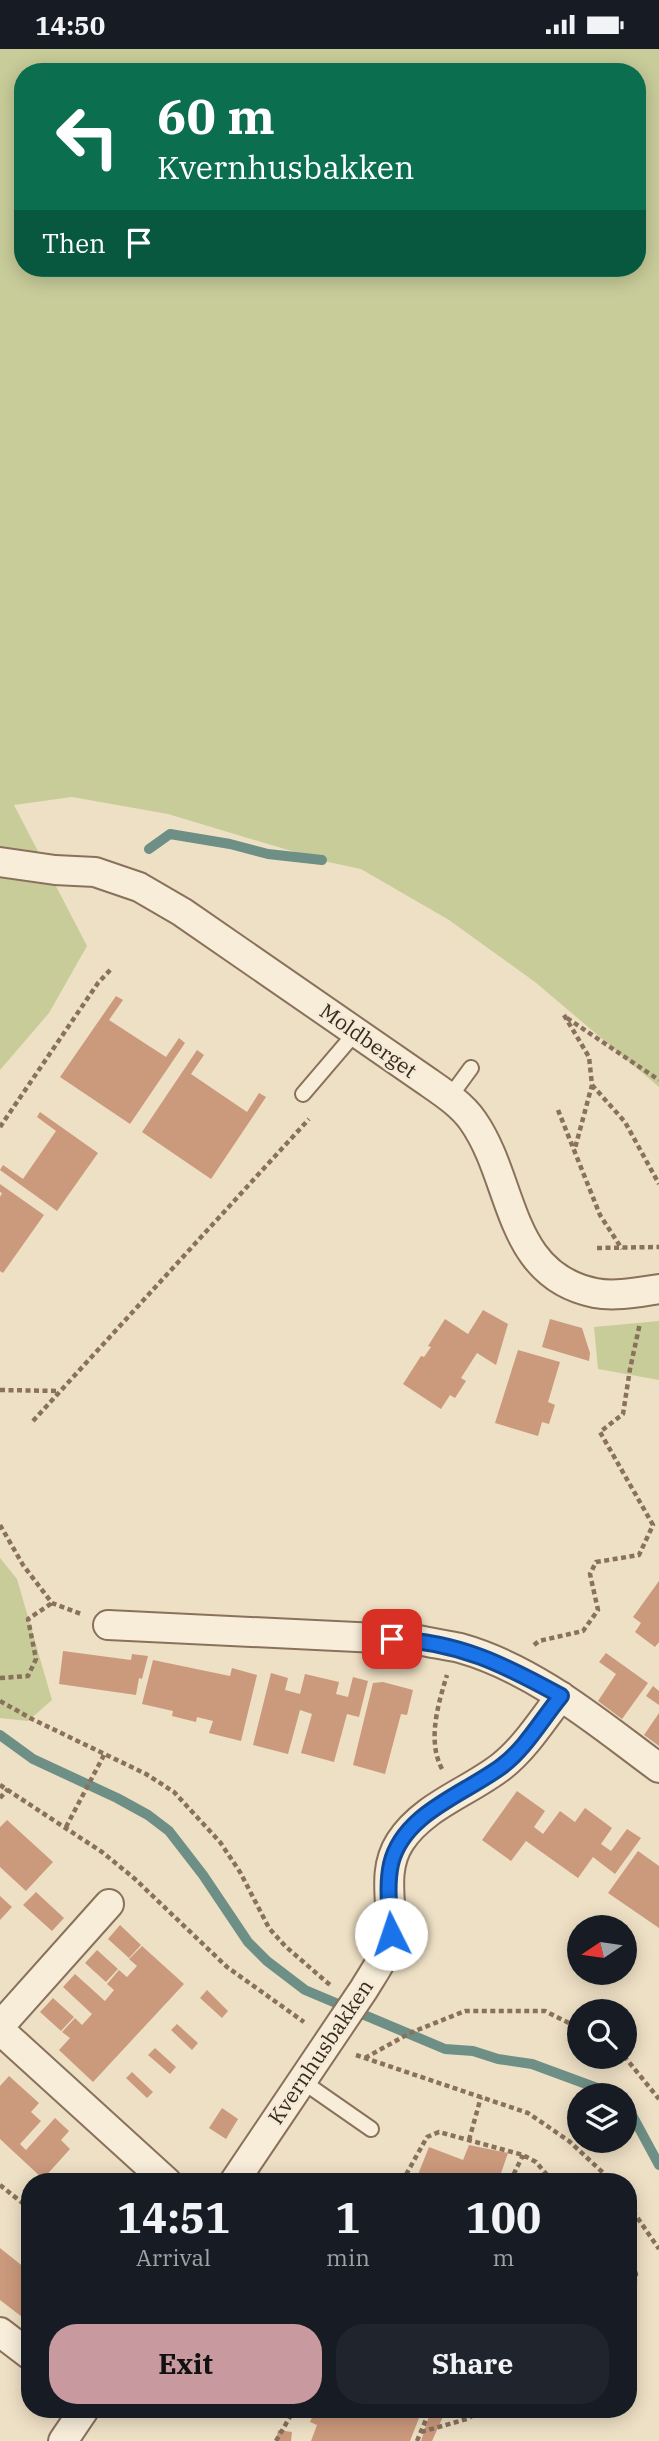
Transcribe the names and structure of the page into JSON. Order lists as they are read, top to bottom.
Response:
{
  "streets": {
    "street": ["Moldberget", "Kvernhusbakken"]
  },
  "north": "left",
  "page": {
    "status": "14:50",
    "turn": ["60 m", "Kvernhusbakken"],
    "then": "Then",
    "eta": [
      "14:51",
      "Arrival",
      "1",
      "min",
      "100",
      "m"
    ],
    "buttons": ["Exit", "Share"]
  }
}
